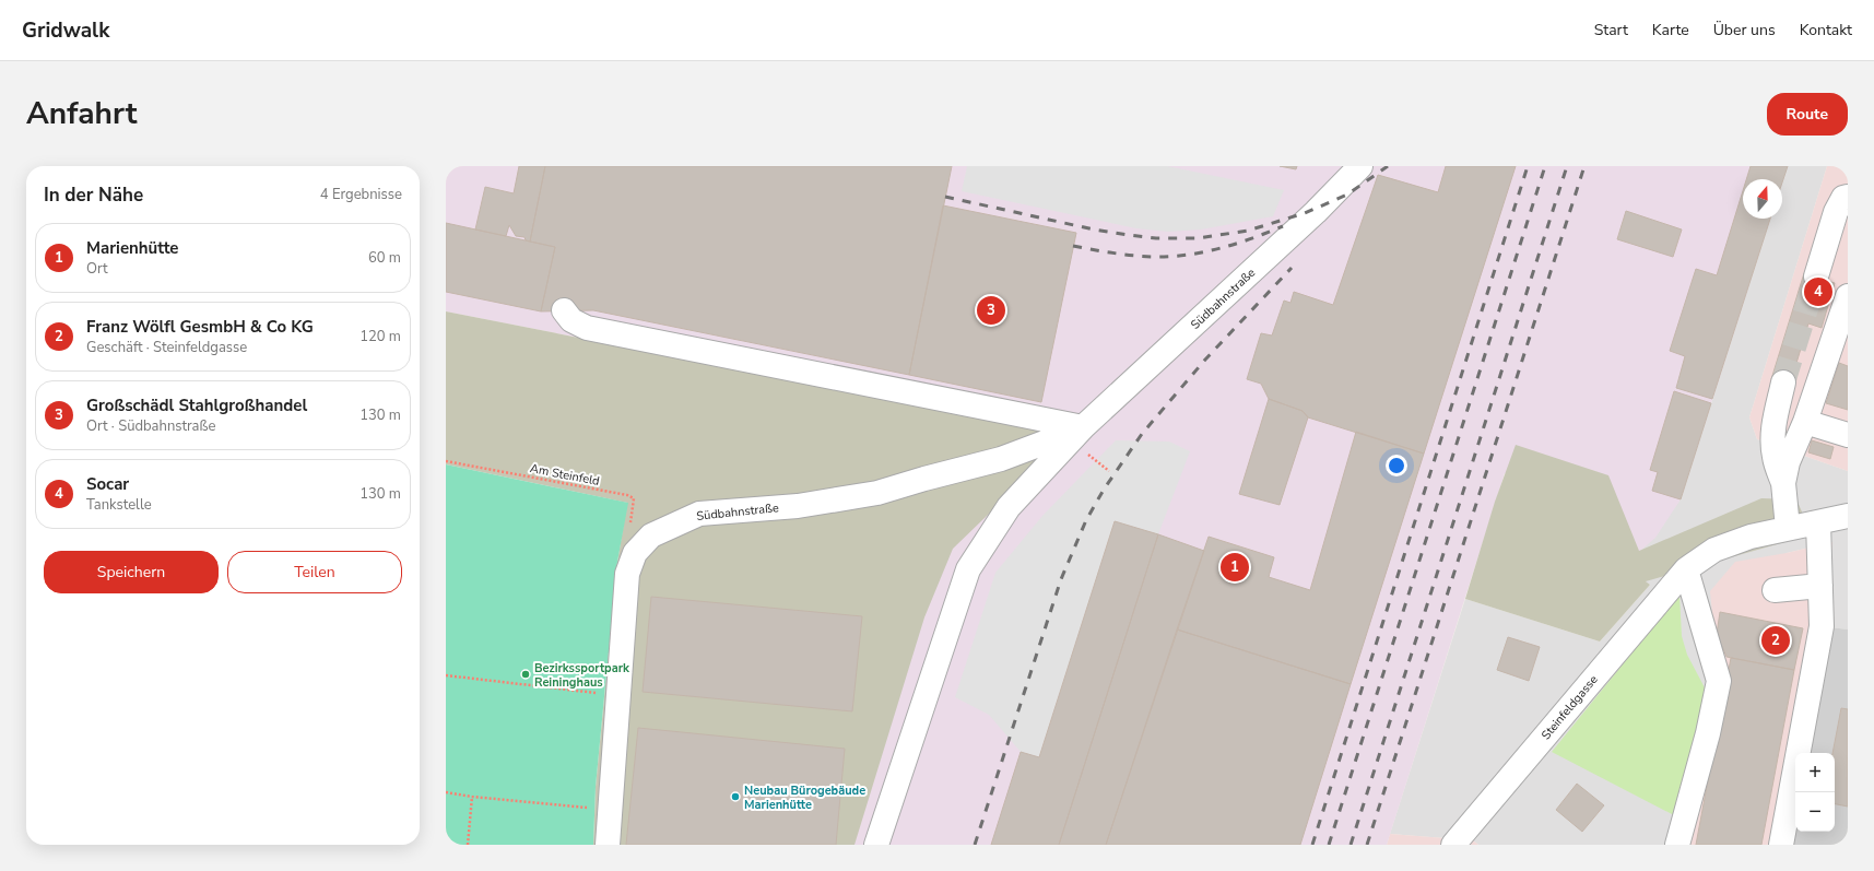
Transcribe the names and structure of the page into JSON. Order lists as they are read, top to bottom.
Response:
{
  "streets": {
    "street": ["Südbahnstraße", "Steinfeldgasse"],
    "path": ["Am Steinfeld"]
  },
  "places": ["Bezirkssportpark Reininghaus", "Neubau Bürogebäude Marienhütte"],
  "north": "top",
  "page": {
    "header": "Gridwalk",
    "nav": [
      "Start",
      "Karte",
      "Über uns",
      "Kontakt"
    ],
    "title": "Anfahrt",
    "buttons": [
      "Route",
      ["Speichern", "Teilen"]
    ],
    "heading": ["In der Nähe", "4 Ergebnisse"],
    "list": [
      {
        "mark": "1",
        "name": "Marienhütte",
        "note": "Ort",
        "value": "60 m"
      },
      {
        "mark": "2",
        "name": "Franz Wölfl GesmbH & Co KG",
        "note": "Geschäft · Steinfeldgasse",
        "value": "120 m"
      },
      {
        "mark": "3",
        "name": "Großschädl Stahlgroßhandel",
        "note": "Ort · Südbahnstraße",
        "value": "130 m"
      },
      {
        "mark": "4",
        "name": "Socar",
        "note": "Tankstelle",
        "value": "130 m"
      }
    ],
    "pins": [
      "4",
      "3",
      "1",
      "2"
    ],
    "map_buttons": ["+", "−"]
  }
}
